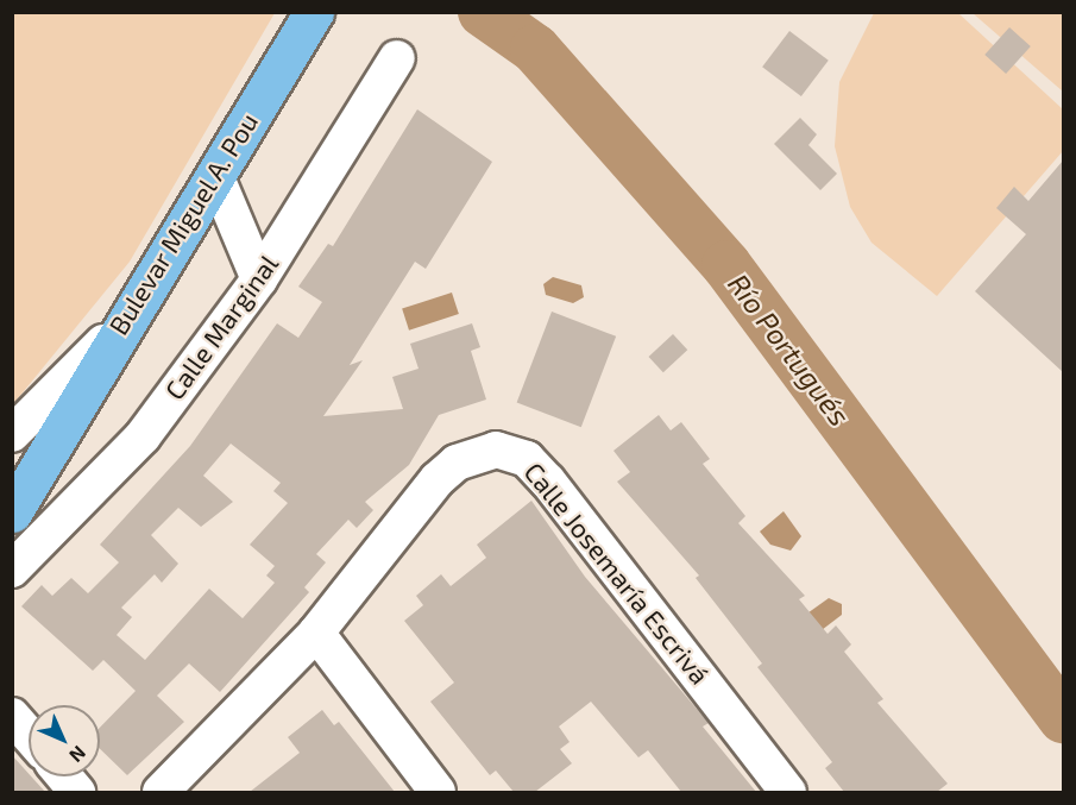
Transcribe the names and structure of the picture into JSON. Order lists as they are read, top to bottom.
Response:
{
  "streets": {
    "main road": ["Bulevar Miguel A. Pou"],
    "street": ["Calle Marginal", "Calle Josemaría Escrivá"]
  },
  "water": ["Río Portugués"],
  "north": "bottom right"
}
